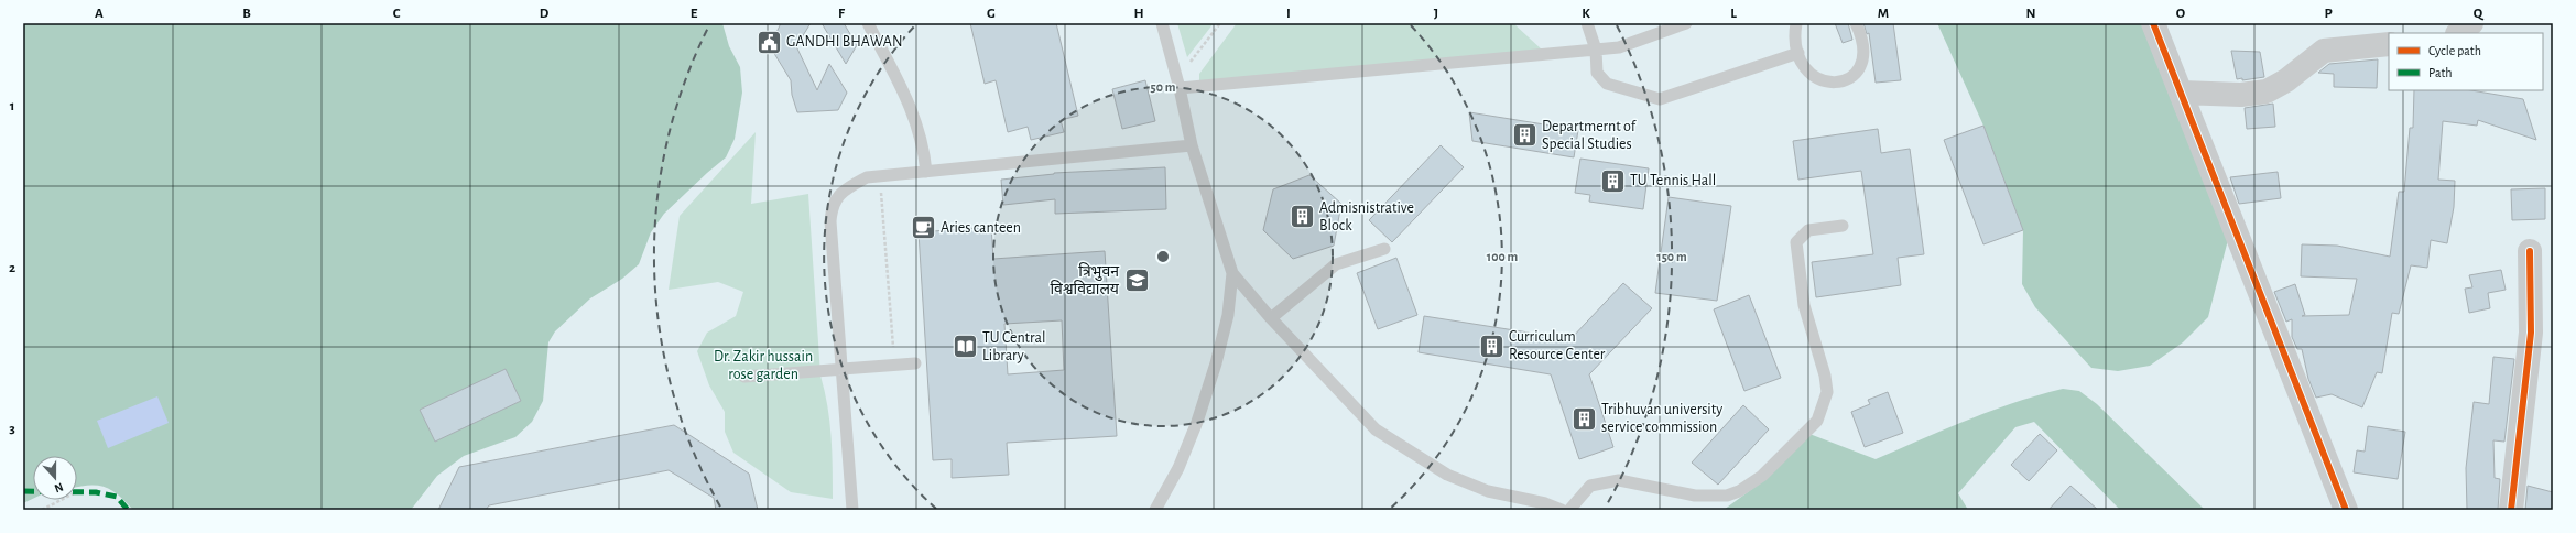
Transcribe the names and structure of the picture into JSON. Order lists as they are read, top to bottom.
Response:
{
  "parks": ["Dr. Zakir hussain rose garden"],
  "places": {
    "public building": ["GANDHI BHAWAN"],
    "building": [
      "Departmernt of Special Studies",
      "TU Tennis Hall",
      "Admisnistrative Block",
      "Curriculum Resource Center",
      "Tribhuvan university service commission"
    ],
    "cafe": ["Aries canteen"],
    "school or university": ["त्रिभुवन विश्वविद्यालय"],
    "library": ["TU Central Library"]
  },
  "legend": ["Cycle path", "Path"],
  "north": "bottom",
  "grid": {
    "columns": [
      "A",
      "B",
      "C",
      "D",
      "E",
      "F",
      "G",
      "H",
      "I",
      "J",
      "K",
      "L",
      "M",
      "N",
      "O",
      "P",
      "Q"
    ],
    "rows": ["1", "2", "3"]
  },
  "rings": ["50 m", "100 m", "150 m"]
}
